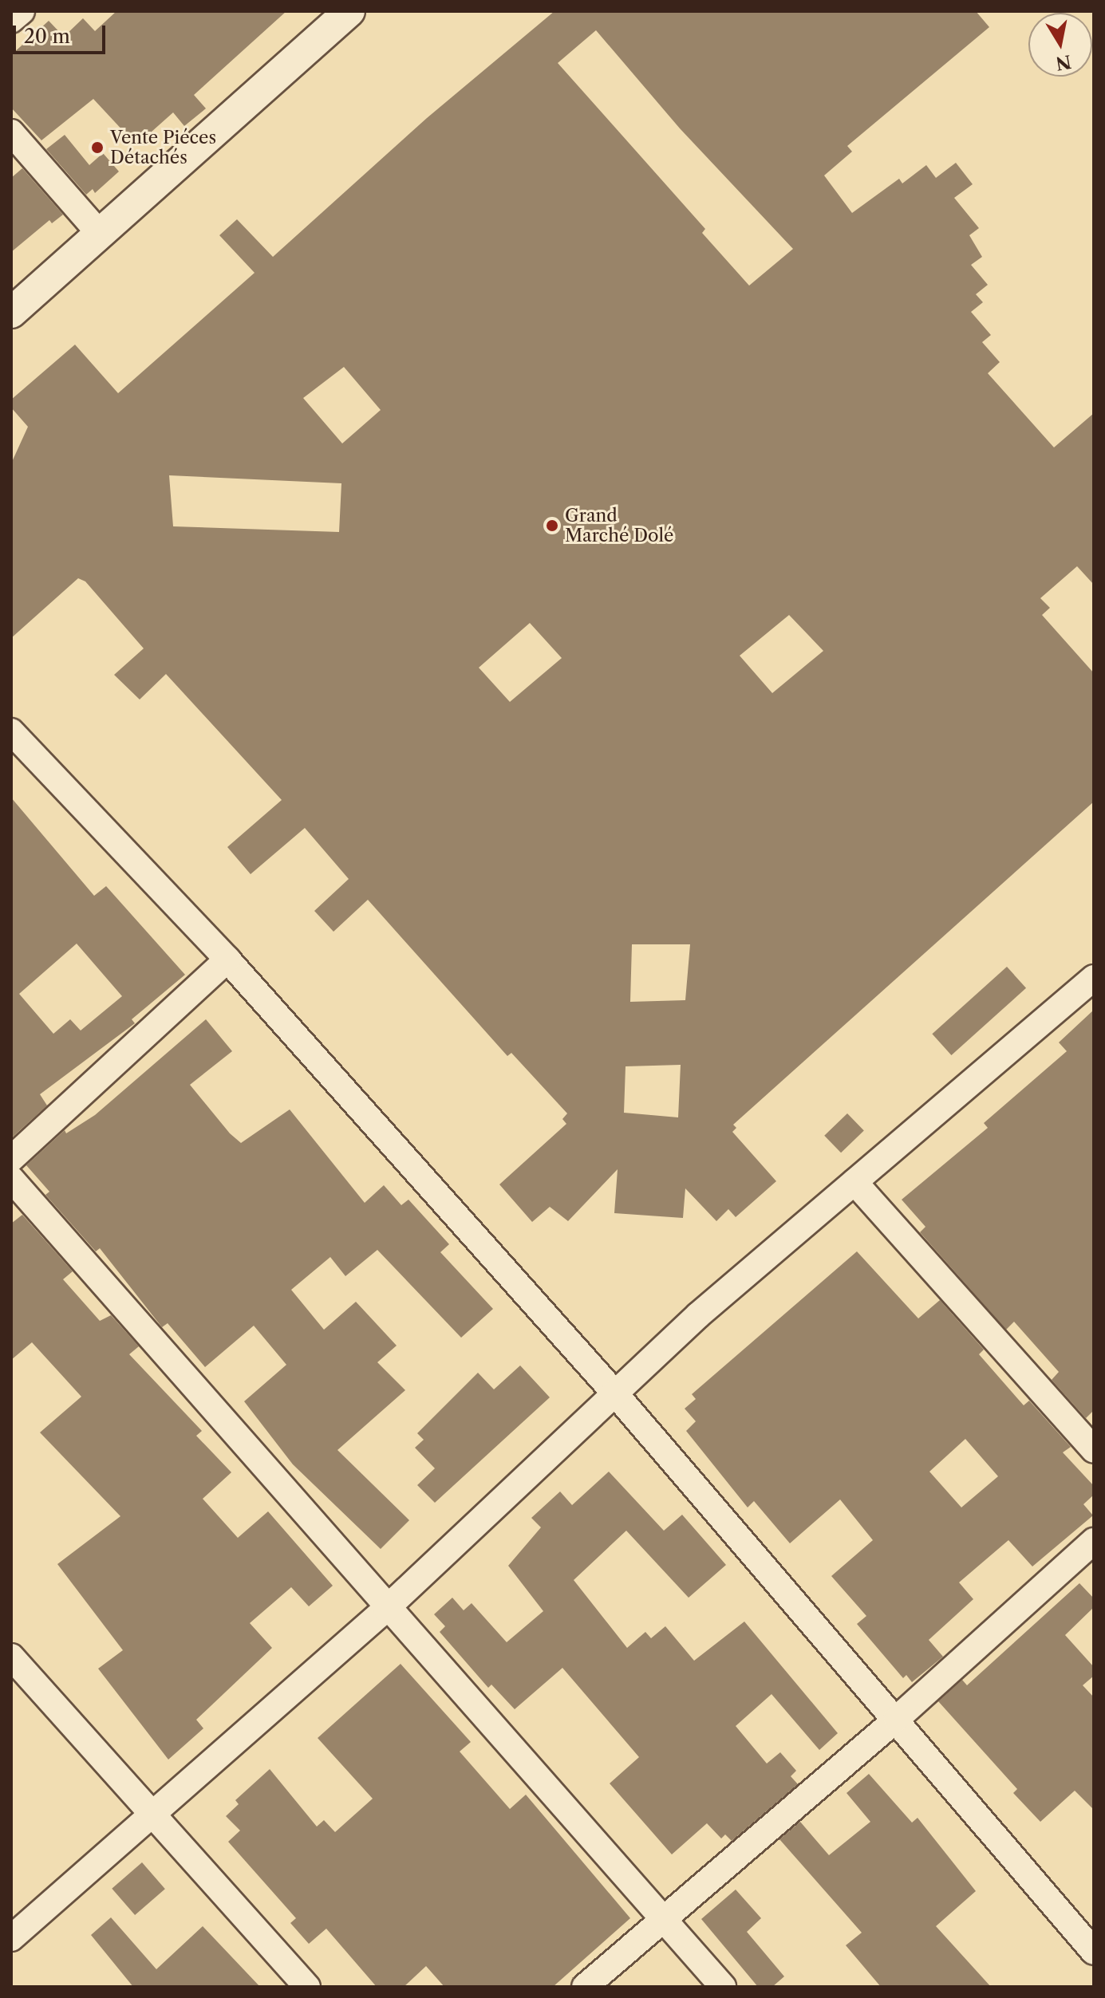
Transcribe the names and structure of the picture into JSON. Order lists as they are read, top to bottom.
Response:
{
  "places": ["Vente Piéces Détachés", "Grand Marché Dolé"],
  "scale_bar": "20 m",
  "north": "bottom"
}
